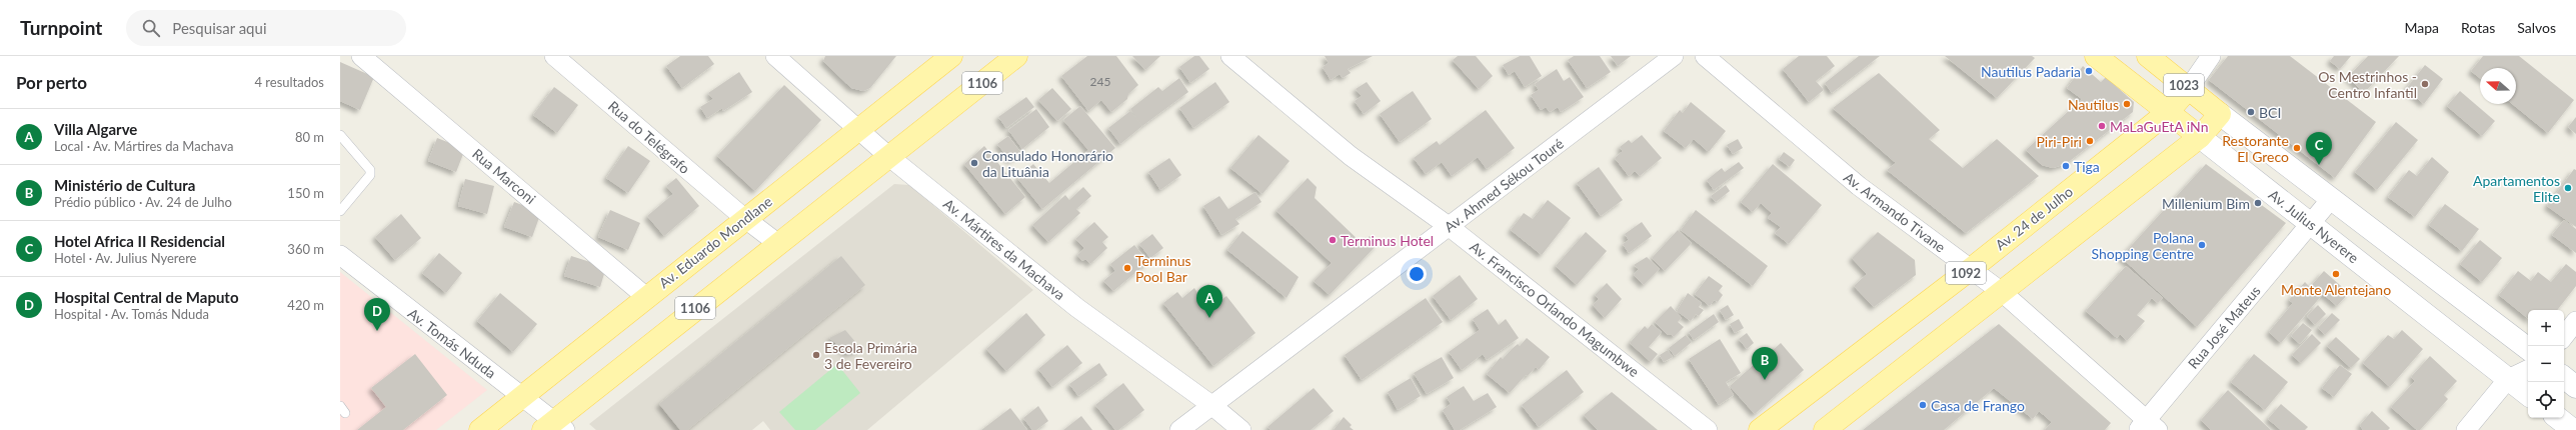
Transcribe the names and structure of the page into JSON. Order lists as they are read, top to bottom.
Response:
{
  "streets": {
    "main road": [
      "1106",
      "1023",
      "Av. 24 de Julho",
      "Av. Julius Nyerere",
      "Av. Eduardo Mondlane",
      "1092"
    ],
    "street": [
      "Rua do Telégrafo",
      "Rua Marconi",
      "Av. Ahmed Sékou Touré",
      "Av. Armando Tivane",
      "Av. Mártires da Machava",
      "Av. Francisco Orlando Magumbwe",
      "Rua José Mateus",
      "Av. Tomás Nduda"
    ]
  },
  "crossings": [
    ["1106", "Rua do Telégrafo"],
    ["1106", "Av. Mártires da Machava"],
    ["1106", "Av. Tomás Nduda"],
    ["1023", "Av. 24 de Julho"],
    ["1023", "1092"],
    ["1023", "Rua José Mateus"],
    ["Rua do Telégrafo", "Av. Eduardo Mondlane"],
    ["Rua Marconi", "Av. Eduardo Mondlane"],
    ["Av. Ahmed Sékou Touré", "Av. Mártires da Machava"],
    ["Av. Ahmed Sékou Touré", "Av. Francisco Orlando Magumbwe"],
    ["Av. Armando Tivane", "Av. 24 de Julho"],
    ["Av. Armando Tivane", "1092"],
    ["Av. Armando Tivane", "Rua José Mateus"],
    ["Av. 24 de Julho", "Av. Julius Nyerere"],
    ["Av. Julius Nyerere", "1092"],
    ["Av. Julius Nyerere", "Rua José Mateus"],
    ["Av. Eduardo Mondlane", "Av. Mártires da Machava"],
    ["Av. Eduardo Mondlane", "Av. Tomás Nduda"]
  ],
  "places": [
    "Nautilus Padaria",
    "Os Mestrinhos - Centro Infantil",
    "Nautilus",
    "BCI",
    "MaLaGuEtA iNn",
    "Piri-Piri",
    "Restorante El Greco",
    "Consulado Honorário da Lituânia",
    "Tiga",
    "Apartamentos Elite",
    "Millenium Bim",
    "Terminus Hotel",
    "Polana Shopping Centre",
    "Terminus Pool Bar",
    "Monte Alentejano",
    "Escola Primária 3 de Fevereiro",
    "Casa de Frango"
  ],
  "house_numbers": ["245"],
  "north": "left",
  "page": {
    "header": "Turnpoint",
    "search": "Pesquisar aqui",
    "nav": ["Mapa", "Rotas", "Salvos"],
    "heading": ["Por perto", "4 resultados"],
    "list": [
      {
        "mark": "A",
        "name": "Villa Algarve",
        "note": "Local · Av. Mártires da Machava",
        "value": "80 m"
      },
      {
        "mark": "B",
        "name": "Ministério de Cultura",
        "note": "Prédio público · Av. 24 de Julho",
        "value": "150 m"
      },
      {
        "mark": "C",
        "name": "Hotel Africa II Residencial",
        "note": "Hotel · Av. Julius Nyerere",
        "value": "360 m"
      },
      {
        "mark": "D",
        "name": "Hospital Central de Maputo",
        "note": "Hospital · Av. Tomás Nduda",
        "value": "420 m"
      }
    ],
    "pins": [
      "C",
      "A",
      "D",
      "B"
    ],
    "map_buttons": ["+", "−"]
  }
}
